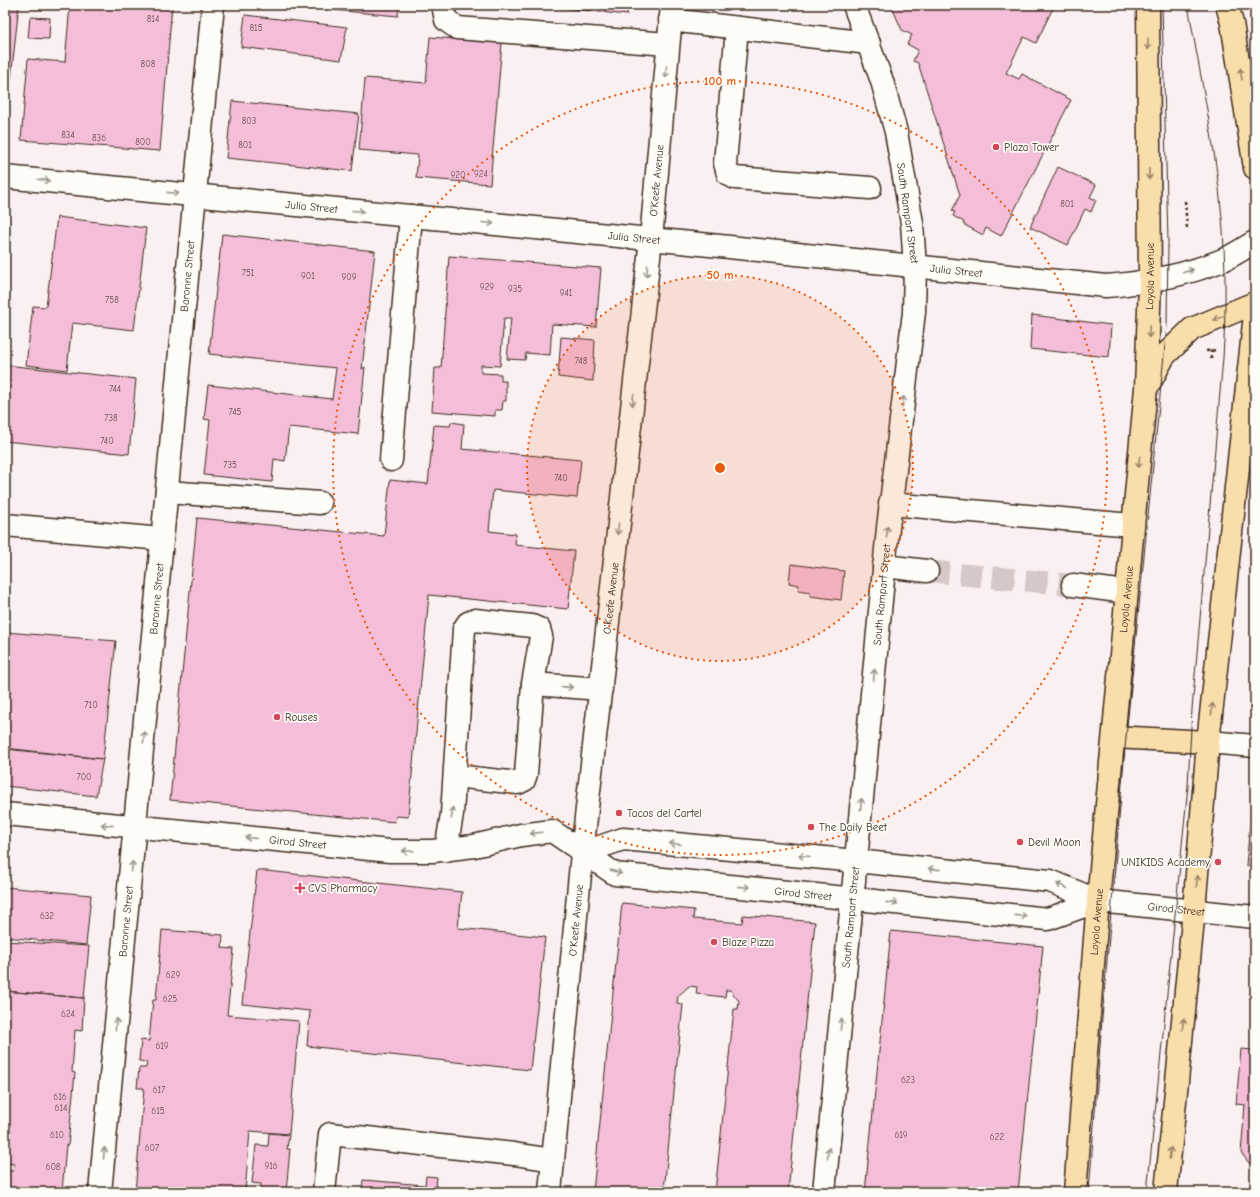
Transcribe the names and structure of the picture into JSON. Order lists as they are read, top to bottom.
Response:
{
  "streets": {
    "main road": ["Loyola Avenue"],
    "street": [
      "O'Keefe Avenue",
      "Julia Street",
      "South Rampart Street",
      "Baronne Street",
      "Girod Street"
    ]
  },
  "crossings": [
    ["O'Keefe Avenue", "Julia Street"],
    ["O'Keefe Avenue", "Girod Street"],
    ["Julia Street", "South Rampart Street"],
    ["Julia Street", "Baronne Street"],
    ["Julia Street", "Loyola Avenue"],
    ["South Rampart Street", "Girod Street"],
    ["Baronne Street", "Girod Street"],
    ["Loyola Avenue", "Girod Street"]
  ],
  "one_way": [
    "O'Keefe Avenue",
    "Julia Street",
    "South Rampart Street",
    "Baronne Street"
  ],
  "places": {
    "other": [
      "Plaza Tower",
      "Rouses",
      "Tacos del Cartel",
      "The Daily Beet",
      "Devil Moon",
      "UNIKIDS Academy",
      "Blaze Pizza"
    ],
    "health": ["CVS Pharmacy"]
  },
  "house_numbers": [
    "814",
    "815",
    "808",
    "803",
    "834",
    "836",
    "800",
    "801",
    "924",
    "920",
    "801",
    "751",
    "901",
    "909",
    "929",
    "935",
    "941",
    "758",
    "748",
    "744",
    "745",
    "738",
    "740",
    "735",
    "740",
    "710",
    "700",
    "632",
    "629",
    "625",
    "624",
    "619",
    "623",
    "617",
    "616",
    "614",
    "615",
    "610",
    "619",
    "622",
    "607",
    "916",
    "608"
  ],
  "rings": ["100 m", "50 m"]
}
